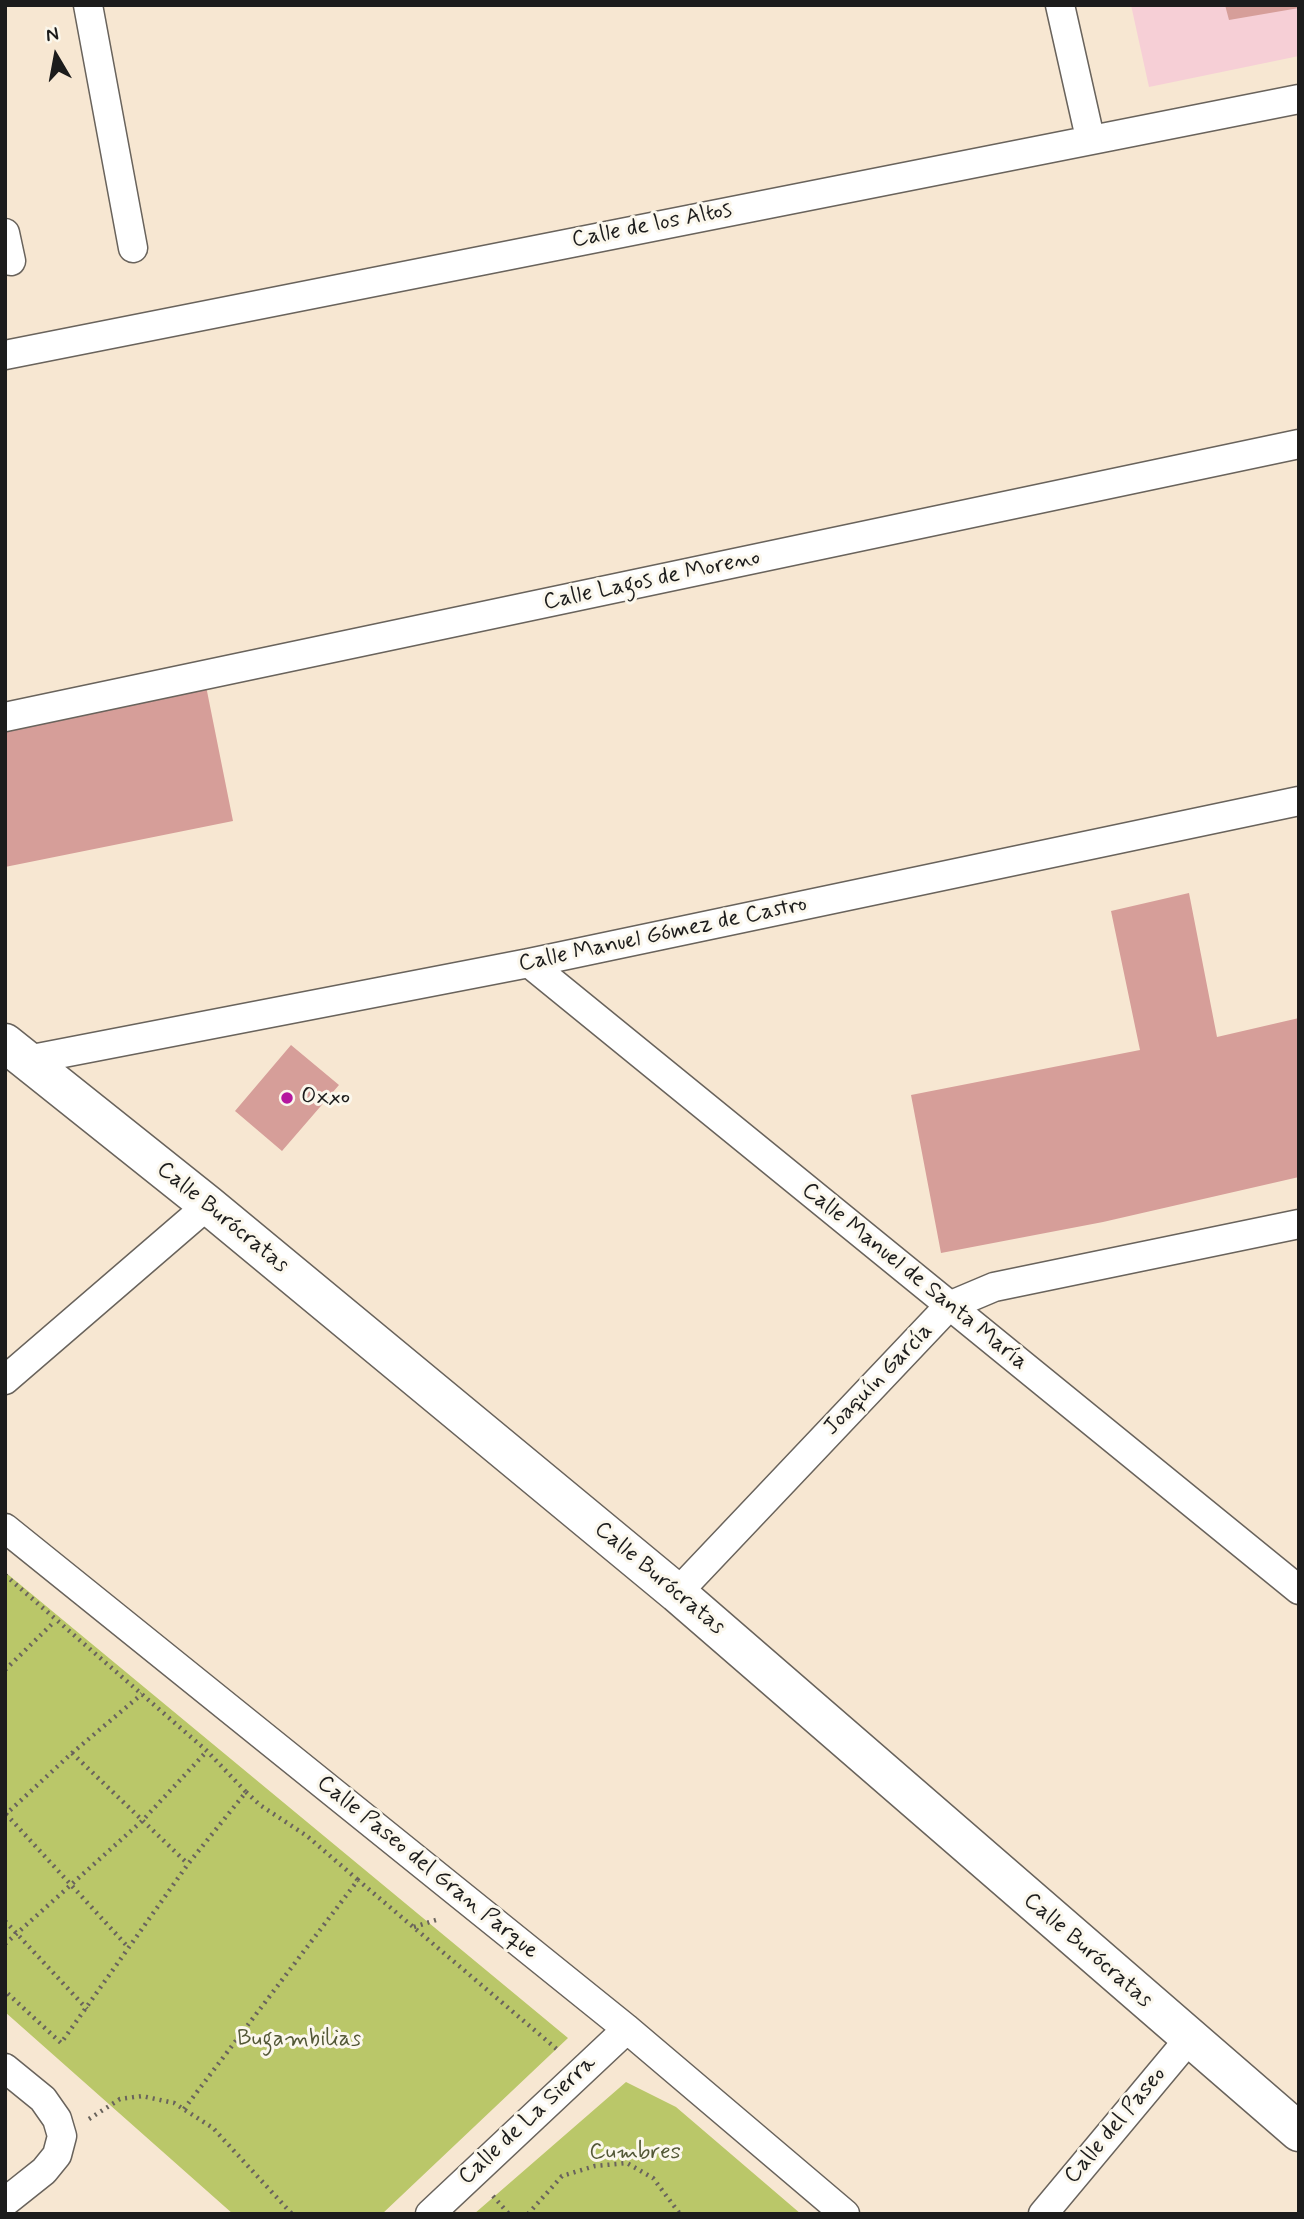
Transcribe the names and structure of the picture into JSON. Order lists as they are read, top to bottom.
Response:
{
  "streets": {
    "street": [
      "Calle de los Altos",
      "Calle Lagos de Moreno",
      "Calle Manuel Gómez de Castro",
      "Calle Burócratas",
      "Calle Manuel de Santa María",
      "Joaquín García",
      "Calle Paseo del Gran Parque",
      "Calle de La Sierra",
      "Calle del Paseo"
    ]
  },
  "crossings": [
    ["Calle Manuel Gómez de Castro", "Calle Burócratas"],
    ["Calle Manuel Gómez de Castro", "Calle Manuel de Santa María"],
    ["Calle Burócratas", "Joaquín García"],
    ["Calle Burócratas", "Calle del Paseo"],
    ["Calle Manuel de Santa María", "Joaquín García"],
    ["Calle Paseo del Gran Parque", "Calle de La Sierra"]
  ],
  "parks": ["Bugambilias", "Cumbres"],
  "places": ["Oxxo"],
  "north": "top"
}
